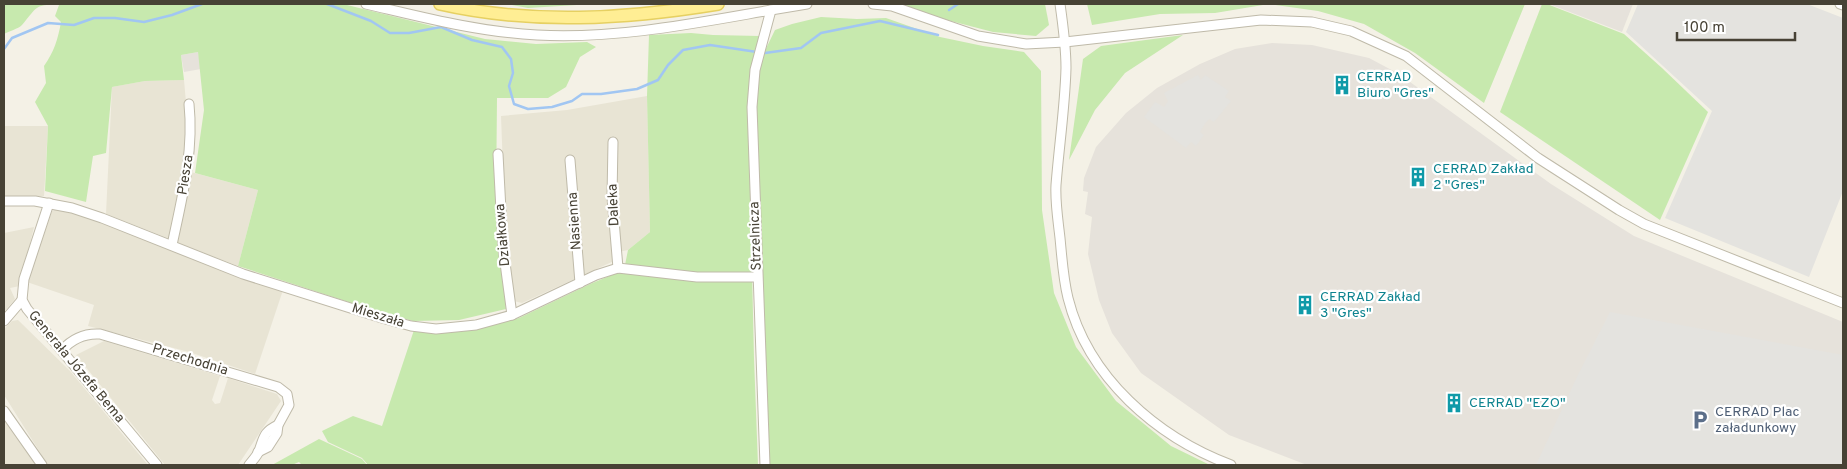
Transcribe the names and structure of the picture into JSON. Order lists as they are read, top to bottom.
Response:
{
  "streets": {
    "street": [
      "Piesza",
      "Daleka",
      "Nasienna",
      "Działkowa",
      "Strzelnicza",
      "Mieszała",
      "Przechodnia",
      "Generała Józefa Bema"
    ]
  },
  "crossings": [
    ["Piesza", "Mieszała"],
    ["Daleka", "Mieszała"],
    ["Nasienna", "Mieszała"],
    ["Działkowa", "Mieszała"],
    ["Strzelnicza", "Mieszała"],
    ["Mieszała", "Generała Józefa Bema"],
    ["Przechodnia", "Generała Józefa Bema"]
  ],
  "places": {
    "building": [
      "CERRAD Biuro \"Gres\"",
      "CERRAD Zakład 2 \"Gres\"",
      "CERRAD Zakład 3 \"Gres\"",
      "CERRAD \"EZO\""
    ],
    "parking": ["CERRAD Plac załadunkowy"]
  },
  "scale_bar": "100 m"
}
